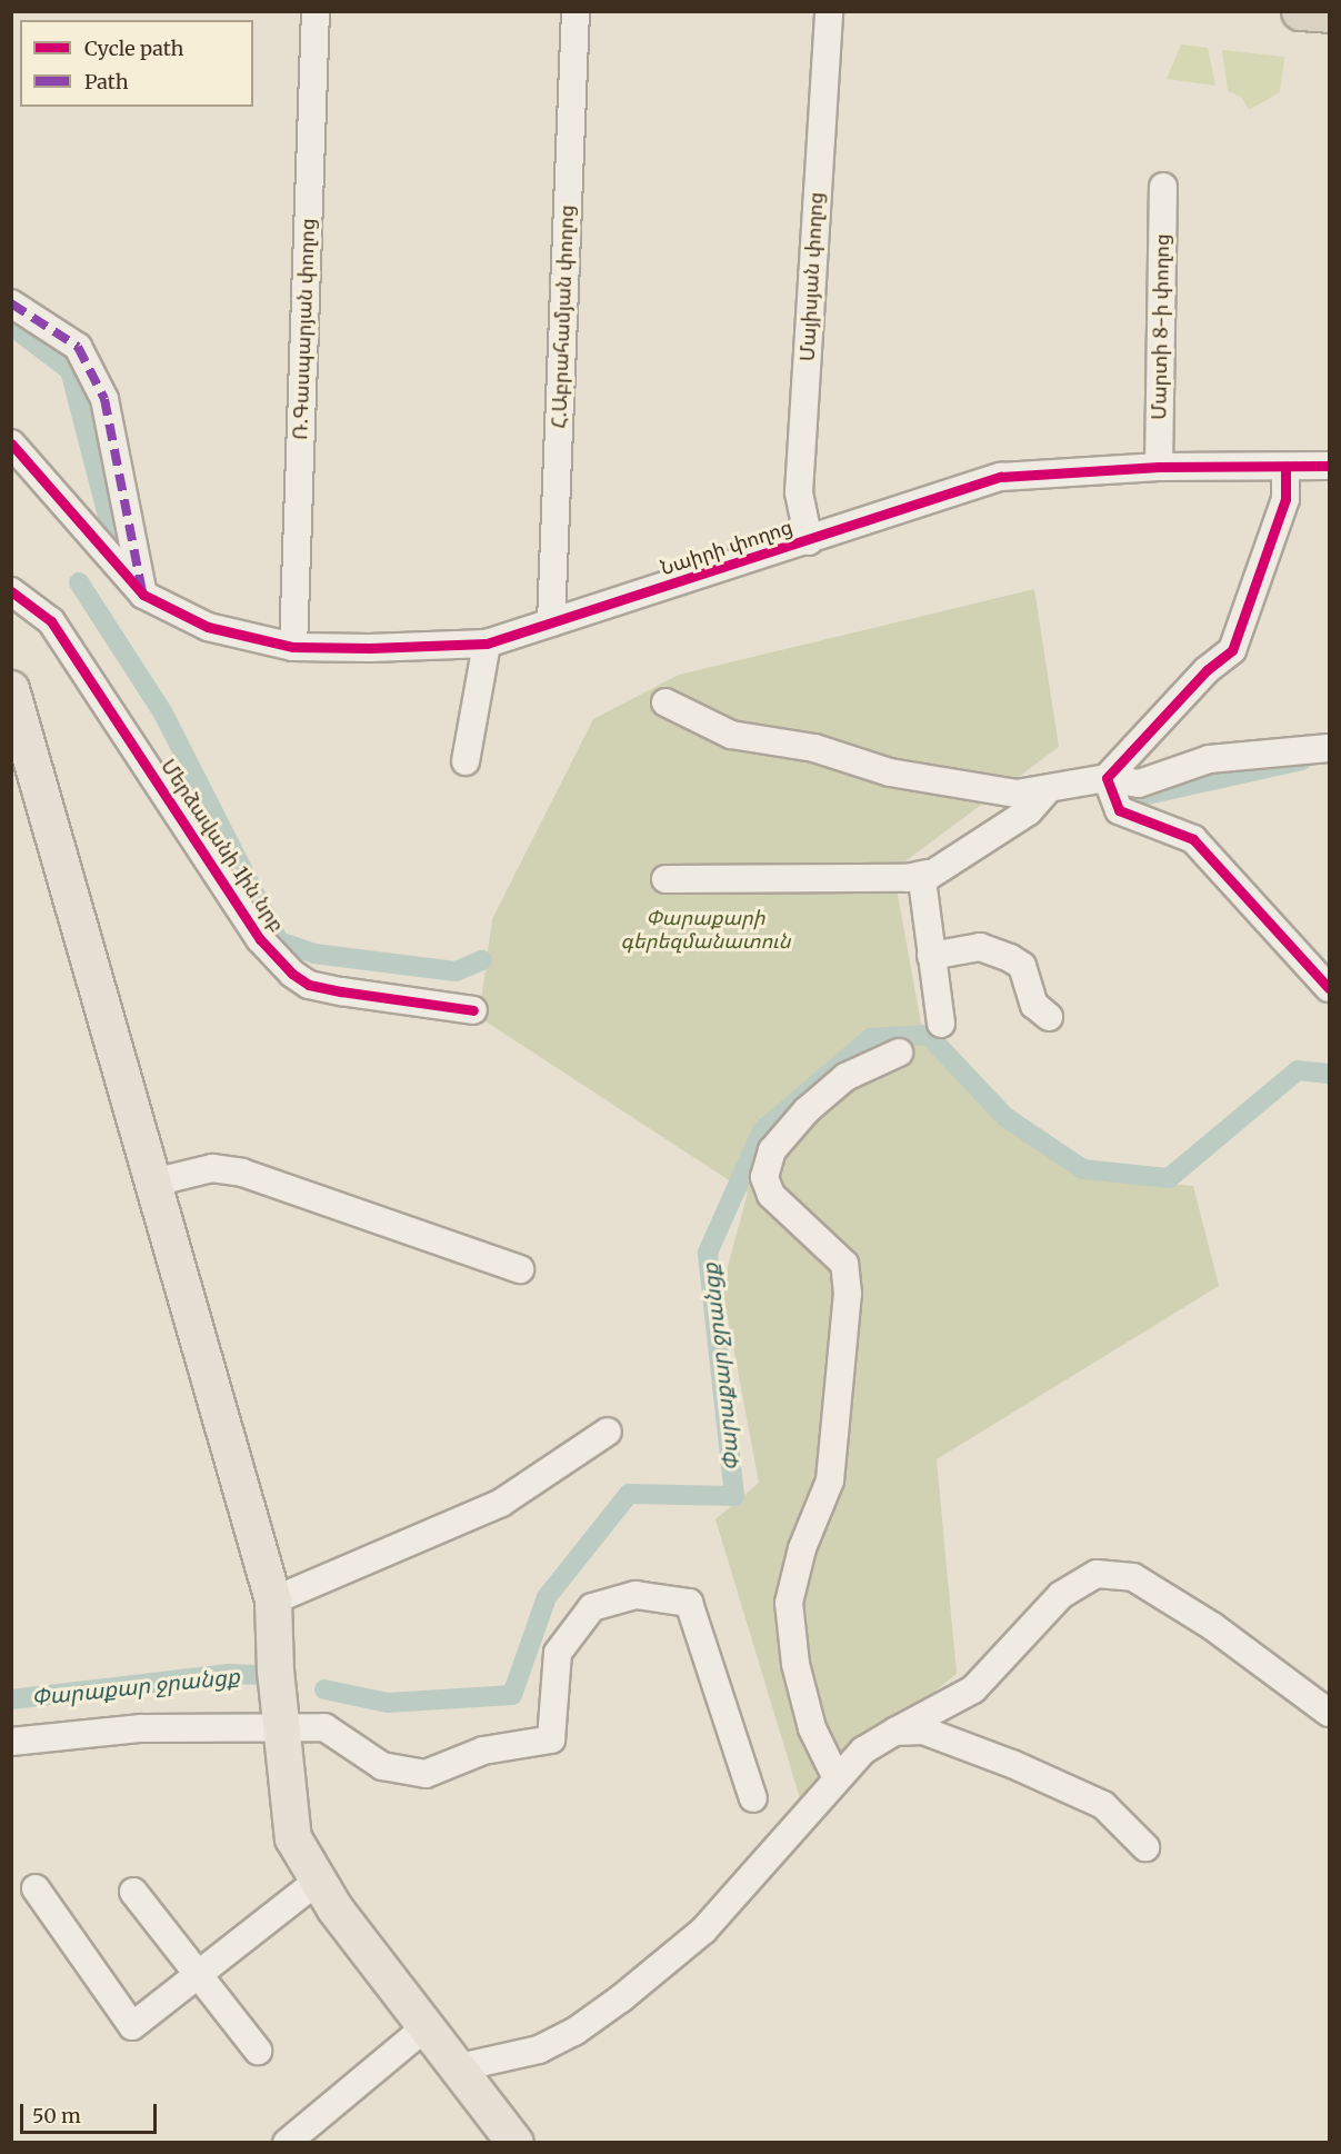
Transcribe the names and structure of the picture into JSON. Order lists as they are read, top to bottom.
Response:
{
  "streets": {
    "street": [
      "Մայիսյան փողոց",
      "Հ.Աբրահամյան փողոց",
      "Մարտի 8-ի փողոց",
      "Ռ.Գասպարյան փողոց",
      "Նաիրի փողոց",
      "Մերձավանի 1ին նրբ"
    ]
  },
  "crossings": [
    ["Մայիսյան փողոց", "Նաիրի փողոց"],
    ["Հ.Աբրահամյան փողոց", "Նաիրի փողոց"],
    ["Մարտի 8-ի փողոց", "Նաիրի փողոց"],
    ["Ռ.Գասպարյան փողոց", "Նաիրի փողոց"]
  ],
  "water": ["Փարաքար ջրանցք"],
  "parks": ["Փարաքարի գերեզմանատուն"],
  "legend": ["Cycle path", "Path"],
  "scale_bar": "50 m"
}
